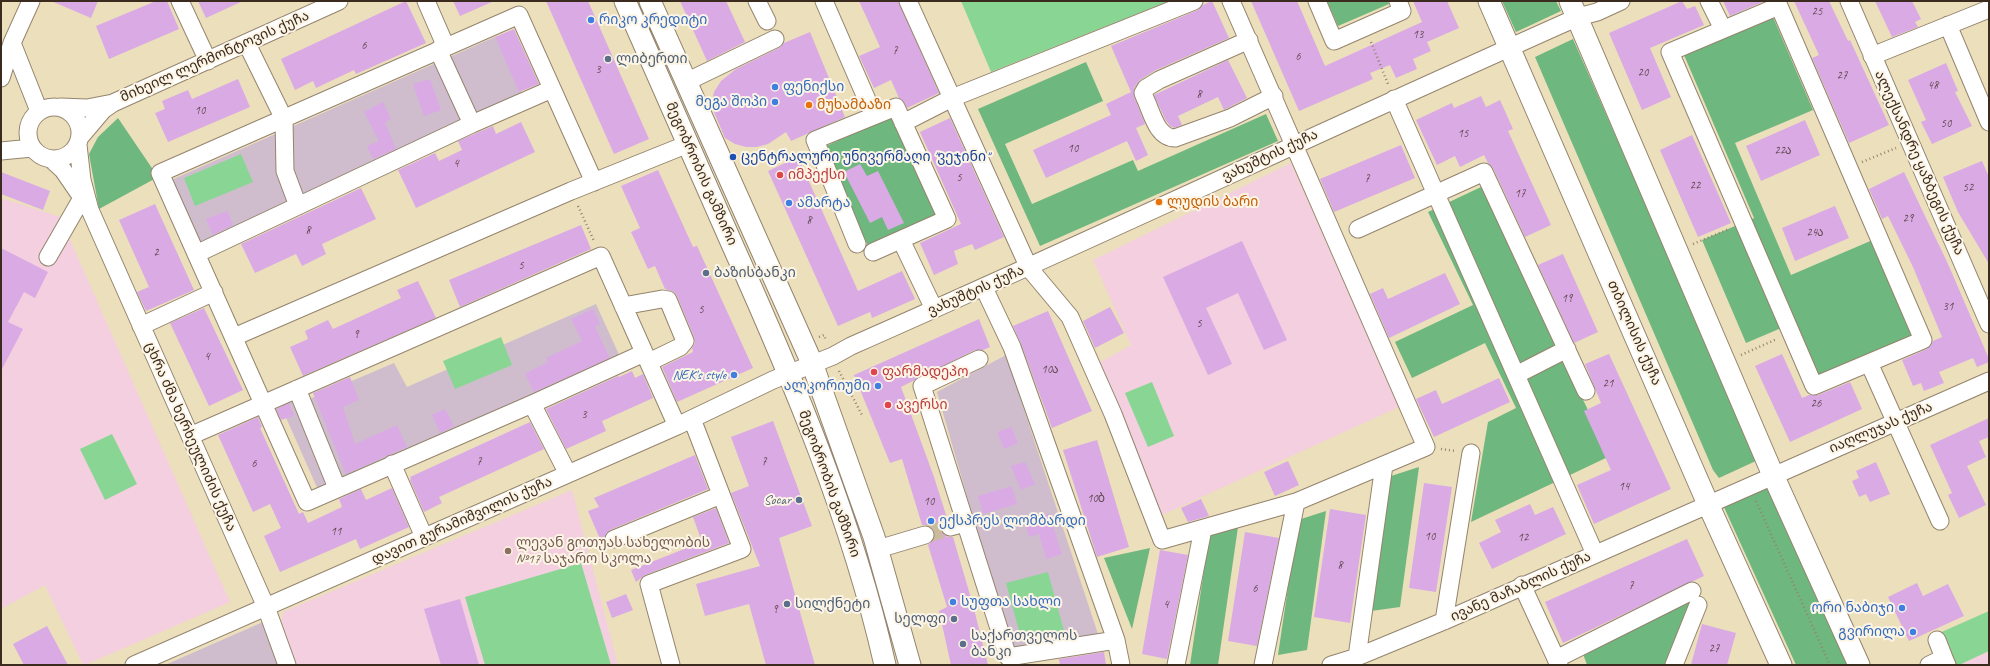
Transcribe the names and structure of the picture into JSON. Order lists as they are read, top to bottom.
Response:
{
  "streets": {
    "main road": ["მეგობრობის გამზირი", "თბილისის ქუჩა"],
    "street": [
      "მიხეილ ლერმონტოვის ქუჩა",
      "ვახუშტის ქუჩა",
      "ალექსანდრე ყაზბეგის ქუჩა",
      "იაღლუჯას ქუჩა",
      "ცხრა ძმა ხერხეულიძის ქუჩა",
      "დავით გურამიშვილის ქუჩა",
      "ივანე მაჩაბლის ქუჩა"
    ]
  },
  "crossings": [
    ["მიხეილ ლერმონტოვის ქუჩა", "ცხრა ძმა ხერხეულიძის ქუჩა"],
    ["ვახუშტის ქუჩა", "მეგობრობის გამზირი"],
    ["ვახუშტის ქუჩა", "თბილისის ქუჩა"],
    ["ვახუშტის ქუჩა", "დავით გურამიშვილის ქუჩა"],
    ["მეგობრობის გამზირი", "დავით გურამიშვილის ქუჩა"],
    ["თბილისის ქუჩა", "ივანე მაჩაბლის ქუჩა"],
    ["იაღლუჯას ქუჩა", "ივანე მაჩაბლის ქუჩა"],
    ["ცხრა ძმა ხერხეულიძის ქუჩა", "დავით გურამიშვილის ქუჩა"]
  ],
  "places": [
    "რიკო კრედიტი",
    "ლიბერთი",
    "ფენიქსი",
    "მეგა შოპი",
    "მუხამბაზი",
    "ცენტრალური უნივერმაღი \"ვეჯინი\"",
    "იმპექსი",
    "ლუდის ბარი",
    "ამარტა",
    "ბაზისბანკი",
    "ფარმადეპო",
    "NEK's style",
    "ალკორიუმი",
    "ავერსი",
    "Socar",
    "ექსპრეს ლომბარდი",
    "ლევან გოთუას სახელობის №17 საჯარო სკოლა",
    "სუფთა სახლი",
    "სილქნეტი",
    "ორი ნაბიჯი",
    "სელფი",
    "გვირილა",
    "საქართველოს ბანკი"
  ],
  "house_numbers": [
    "25",
    "13",
    "6",
    "7",
    "6",
    "3",
    "20",
    "27",
    "48",
    "8",
    "10",
    "50",
    "15",
    "10",
    "22ა",
    "4",
    "5",
    "7",
    "22",
    "52",
    "17",
    "29",
    "8",
    "8",
    "24ა",
    "2",
    "5",
    "19",
    "31",
    "5",
    "5",
    "9",
    "4",
    "10ა",
    "21",
    "26",
    "3",
    "7",
    "7",
    "6",
    "14",
    "10ბ",
    "10",
    "11",
    "10",
    "12",
    "8",
    "7",
    "6",
    "4",
    "9",
    "27"
  ]
}
